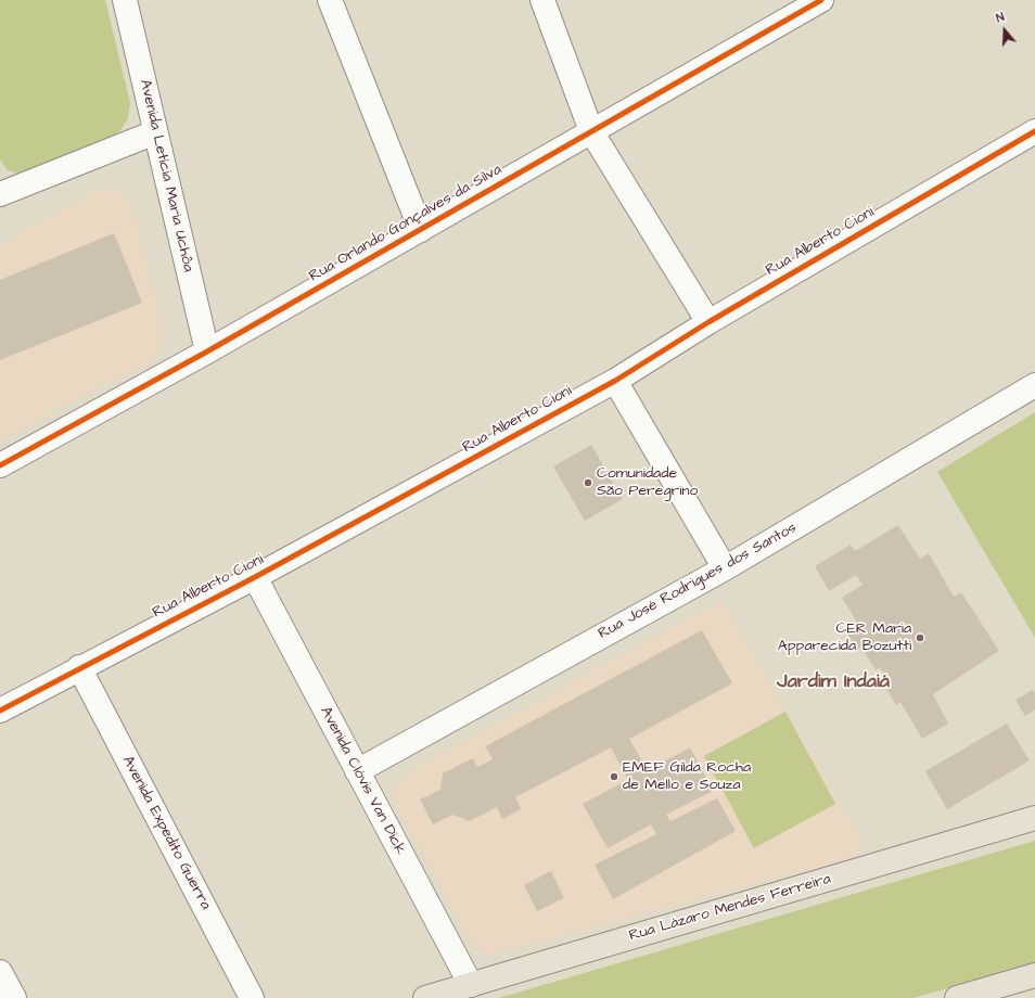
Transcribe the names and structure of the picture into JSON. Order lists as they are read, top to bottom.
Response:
{
  "streets": {
    "main road": ["Rua Lázaro Mendes Ferreira"],
    "street": [
      "Avenida Letícia Maria Uchôa",
      "Rua Orlando Gonçalves da Silva",
      "Rua Alberto Cioni",
      "Rua José Rodrigues dos Santos",
      "Avenida Clóvis Van Dick",
      "Avenida Expedito Guerra"
    ]
  },
  "crossings": [
    ["Avenida Letícia Maria Uchôa", "Rua Orlando Gonçalves da Silva"],
    ["Rua Alberto Cioni", "Avenida Clóvis Van Dick"],
    ["Rua Alberto Cioni", "Avenida Expedito Guerra"],
    ["Rua José Rodrigues dos Santos", "Avenida Clóvis Van Dick"],
    ["Avenida Clóvis Van Dick", "Rua Lázaro Mendes Ferreira"]
  ],
  "districts": ["Jardim Indaiá"],
  "places": ["Comunidade São Peregrino", "CER Maria Apparecida Bozutti", "EMEF Gilda Rocha de Mello e Souza"],
  "north": "top"
}
